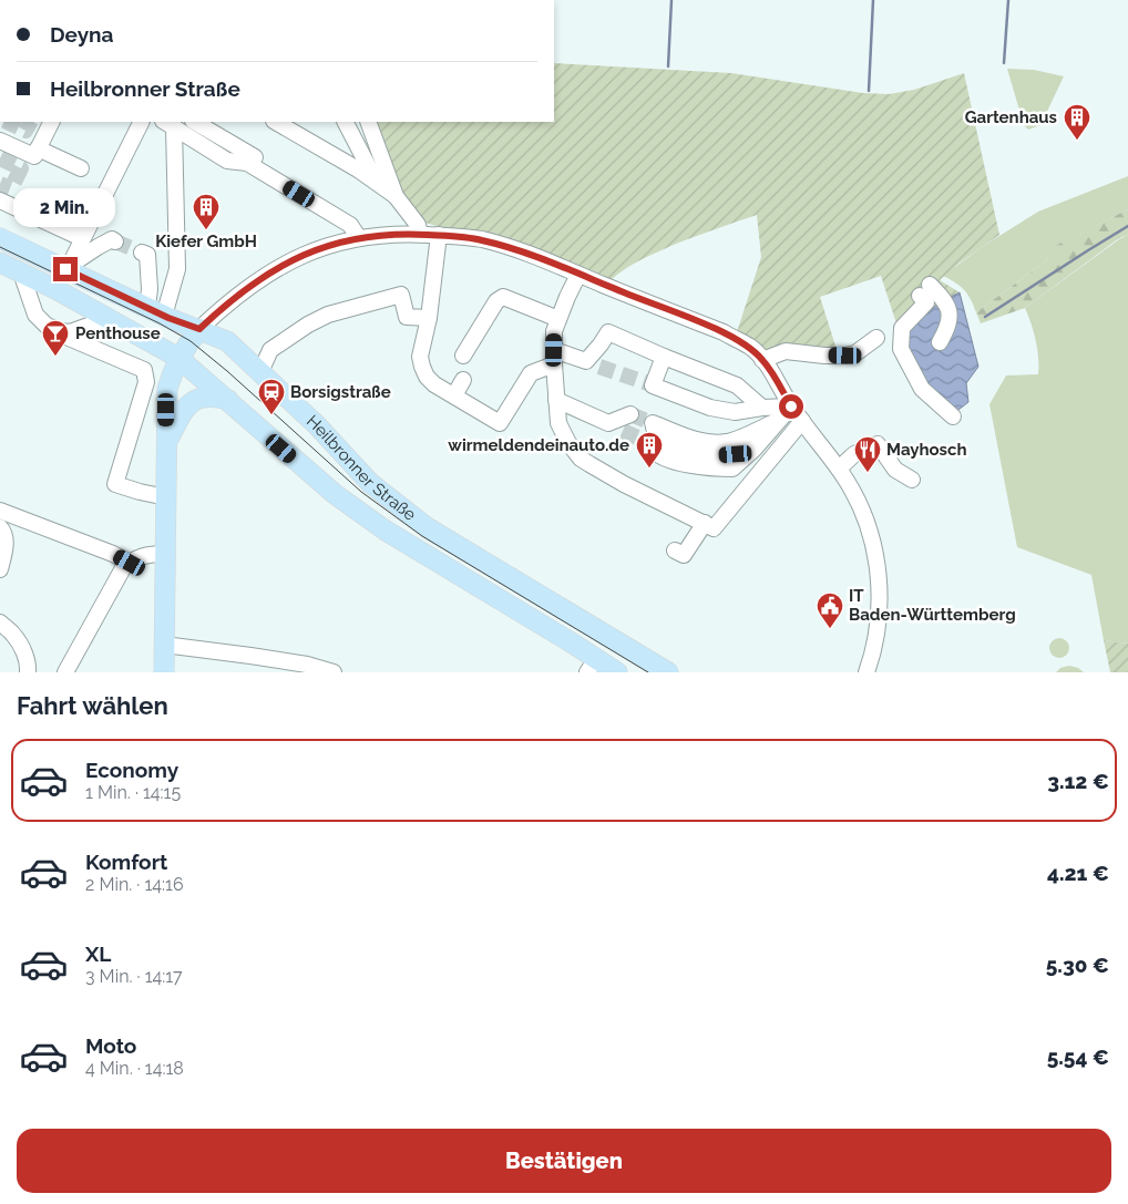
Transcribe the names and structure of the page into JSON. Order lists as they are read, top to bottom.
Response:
{
  "streets": {
    "main road": ["Heilbronner Straße"]
  },
  "places": {
    "building": ["Gartenhaus", "Kiefer GmbH", "wirmeldendeinauto.de"],
    "bar": ["Penthouse"],
    "station": ["Borsigstraße"],
    "restaurant": ["Mayhosch"],
    "public building": ["IT Baden-Württemberg"]
  },
  "page": {
    "banner": ["Deyna", "Heilbronner Straße"],
    "bubble": "2 Min.",
    "heading": "Fahrt wählen",
    "list": [
      {
        "name": "Economy",
        "note": "1 Min. · 14:15",
        "value": "3.12 €"
      },
      {
        "name": "Komfort",
        "note": "2 Min. · 14:16",
        "value": "4.21 €"
      },
      {
        "name": "XL",
        "note": "3 Min. · 14:17",
        "value": "5.30 €"
      },
      {
        "name": "Moto",
        "note": "4 Min. · 14:18",
        "value": "5.54 €"
      }
    ],
    "buttons": "Bestätigen"
  }
}
